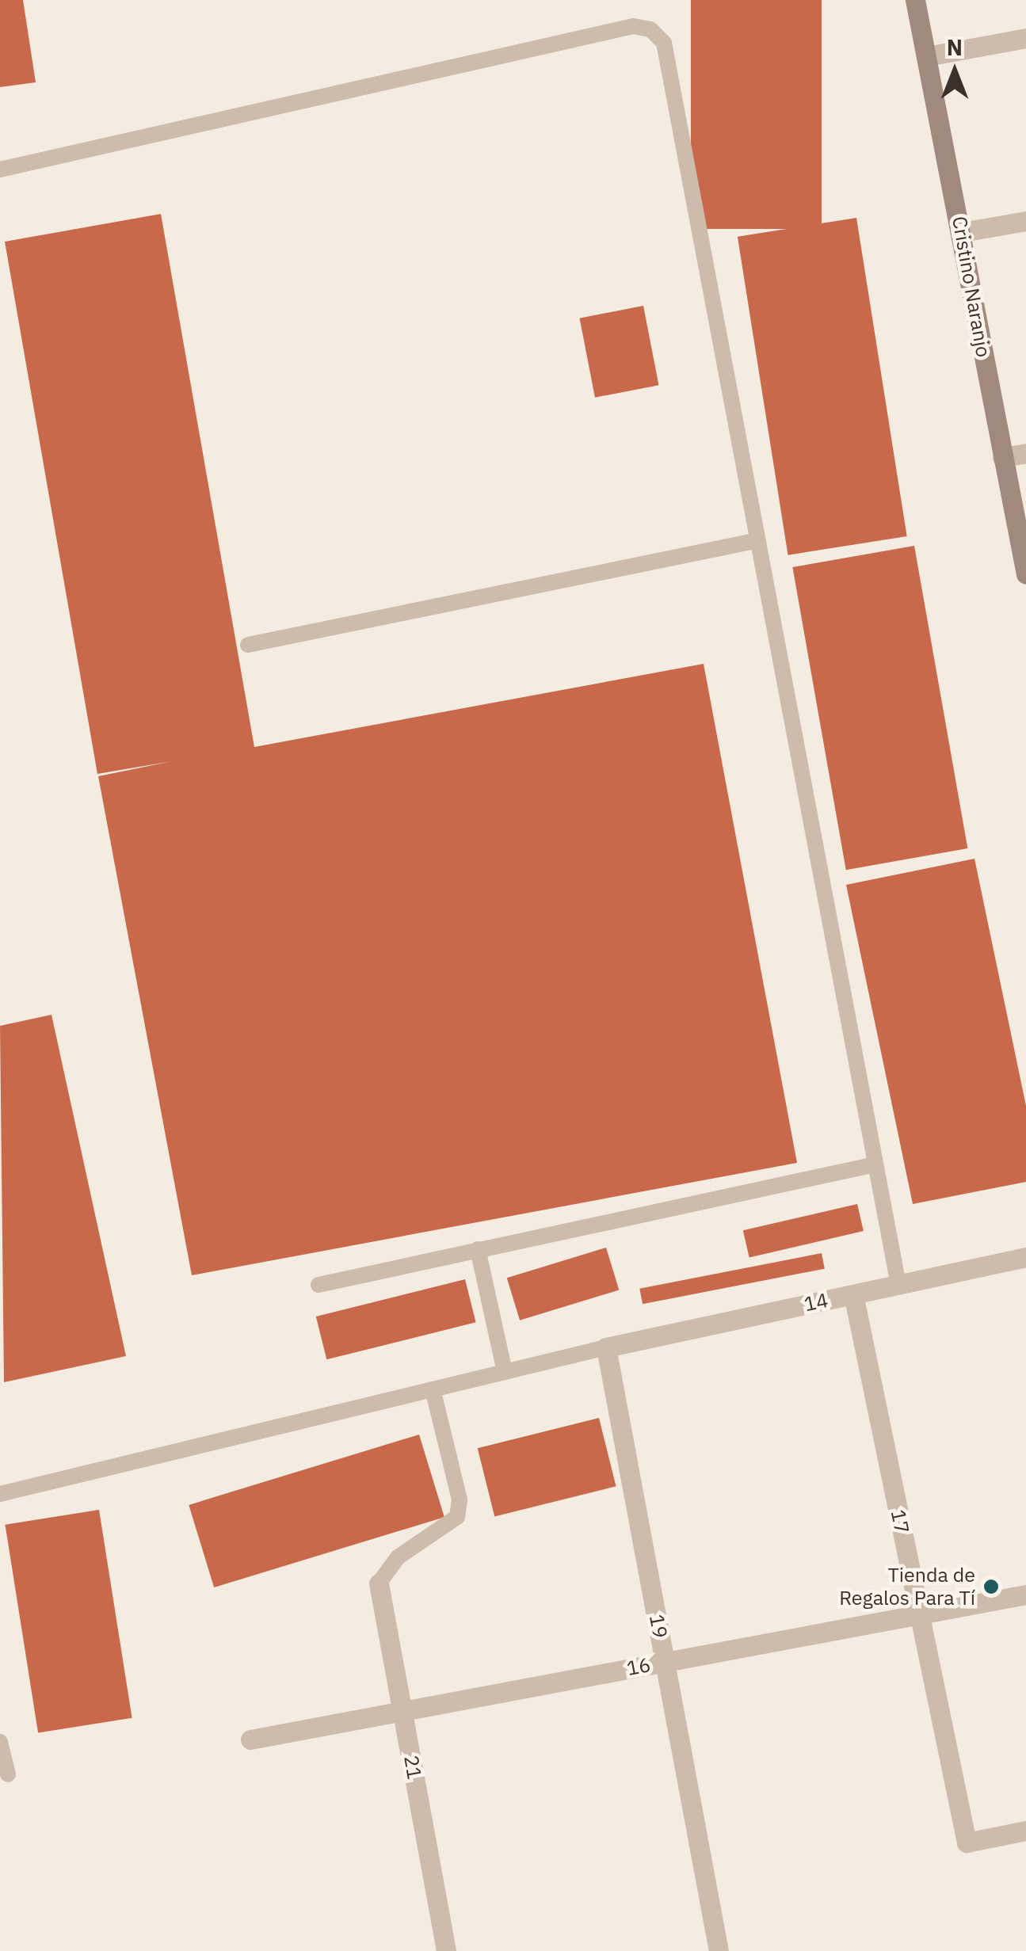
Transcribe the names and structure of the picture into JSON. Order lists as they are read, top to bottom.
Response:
{
  "streets": {
    "street": [
      "Cristino Naranjo",
      "14",
      "17",
      "19",
      "16",
      "21"
    ]
  },
  "crossings": [
    ["14", "17"],
    ["14", "19"],
    ["17", "16"],
    ["19", "16"],
    ["16", "21"]
  ],
  "places": ["Tienda de Regalos Para Tí"],
  "north": "top"
}
